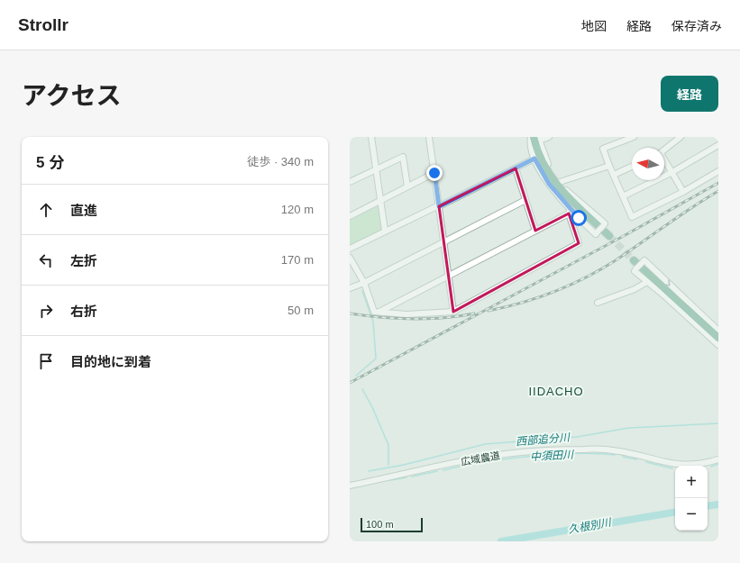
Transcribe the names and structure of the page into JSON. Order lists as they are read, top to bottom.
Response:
{
  "streets": {
    "street": ["広域農道"]
  },
  "districts": ["IIDACHO"],
  "water": ["西部追分川", "中須田川", "久根別川"],
  "scale_bar": "100 m",
  "north": "left",
  "page": {
    "header": "Strollr",
    "nav": ["地図", "経路", "保存済み"],
    "title": "アクセス",
    "buttons": "経路",
    "heading": ["5 分", "徒歩 · 340 m"],
    "list": [
      ["直進", "120 m"],
      ["左折", "170 m"],
      ["右折", "50 m"],
      "目的地に到着"
    ],
    "map_buttons": ["+", "−"],
    "scale": "100 m"
  }
}
